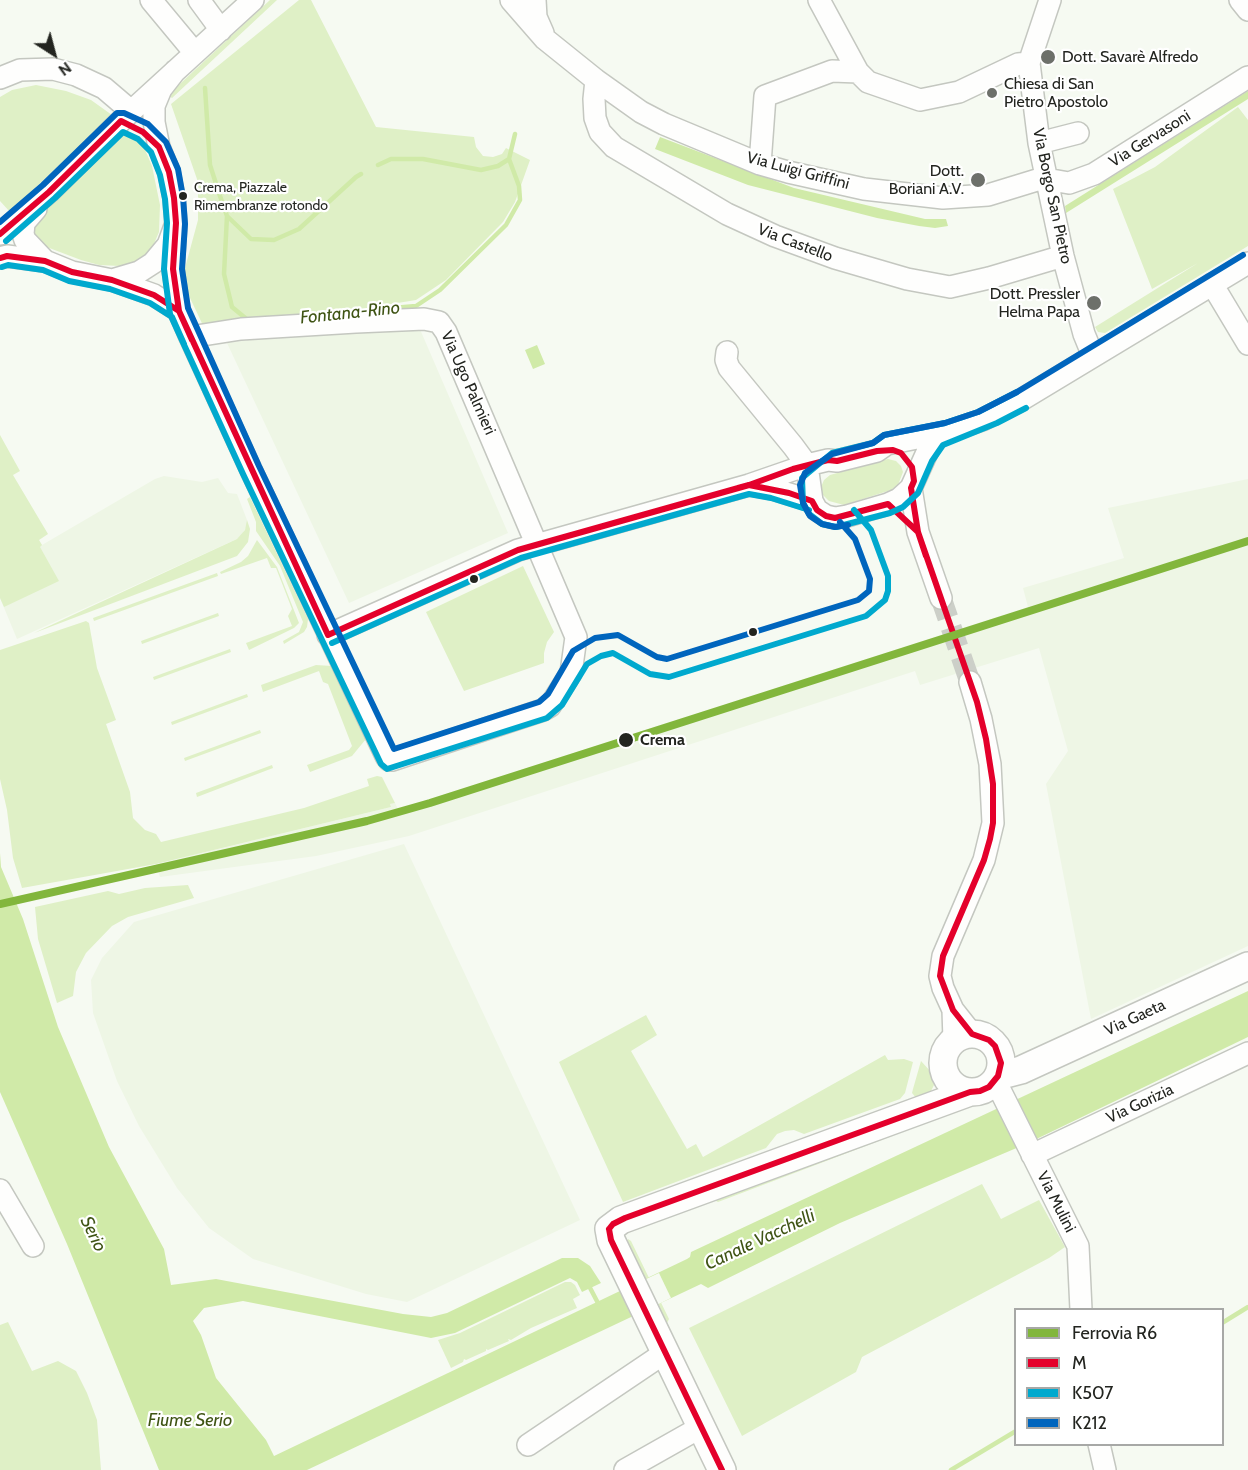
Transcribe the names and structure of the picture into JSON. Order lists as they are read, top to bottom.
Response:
{
  "streets": {
    "main road": ["Via Gaeta"],
    "street": [
      "Via Gervasoni",
      "Via Luigi Griffini",
      "Via Borgo San Pietro",
      "Via Castello",
      "Via Ugo Palmieri",
      "Via Gorizia",
      "Via Mulini"
    ]
  },
  "crossings": [
    ["Via Gervasoni", "Via Luigi Griffini"],
    ["Via Gervasoni", "Via Borgo San Pietro"],
    ["Via Luigi Griffini", "Via Borgo San Pietro"],
    ["Via Luigi Griffini", "Via Castello"],
    ["Via Borgo San Pietro", "Via Castello"],
    ["Via Gaeta", "Via Mulini"],
    ["Via Gorizia", "Via Mulini"]
  ],
  "water": [
    "Fontana-Rino",
    "Serio",
    "Canale Vacchelli",
    "Fiume Serio"
  ],
  "places": [
    "Dott. Savarè Alfredo",
    "Chiesa di San Pietro Apostolo",
    "Dott. Boriani A.V.",
    "Crema, Piazzale Rimembranze rotondo",
    "Dott. Pressler Helma Papa",
    "Crema"
  ],
  "lines": [
    "transit line K212",
    "transit line M",
    "transit line K507",
    "rail line R6"
  ],
  "legend": [
    "Ferrovia R6",
    "M",
    "K507",
    "K212"
  ],
  "north": "bottom right"
}
